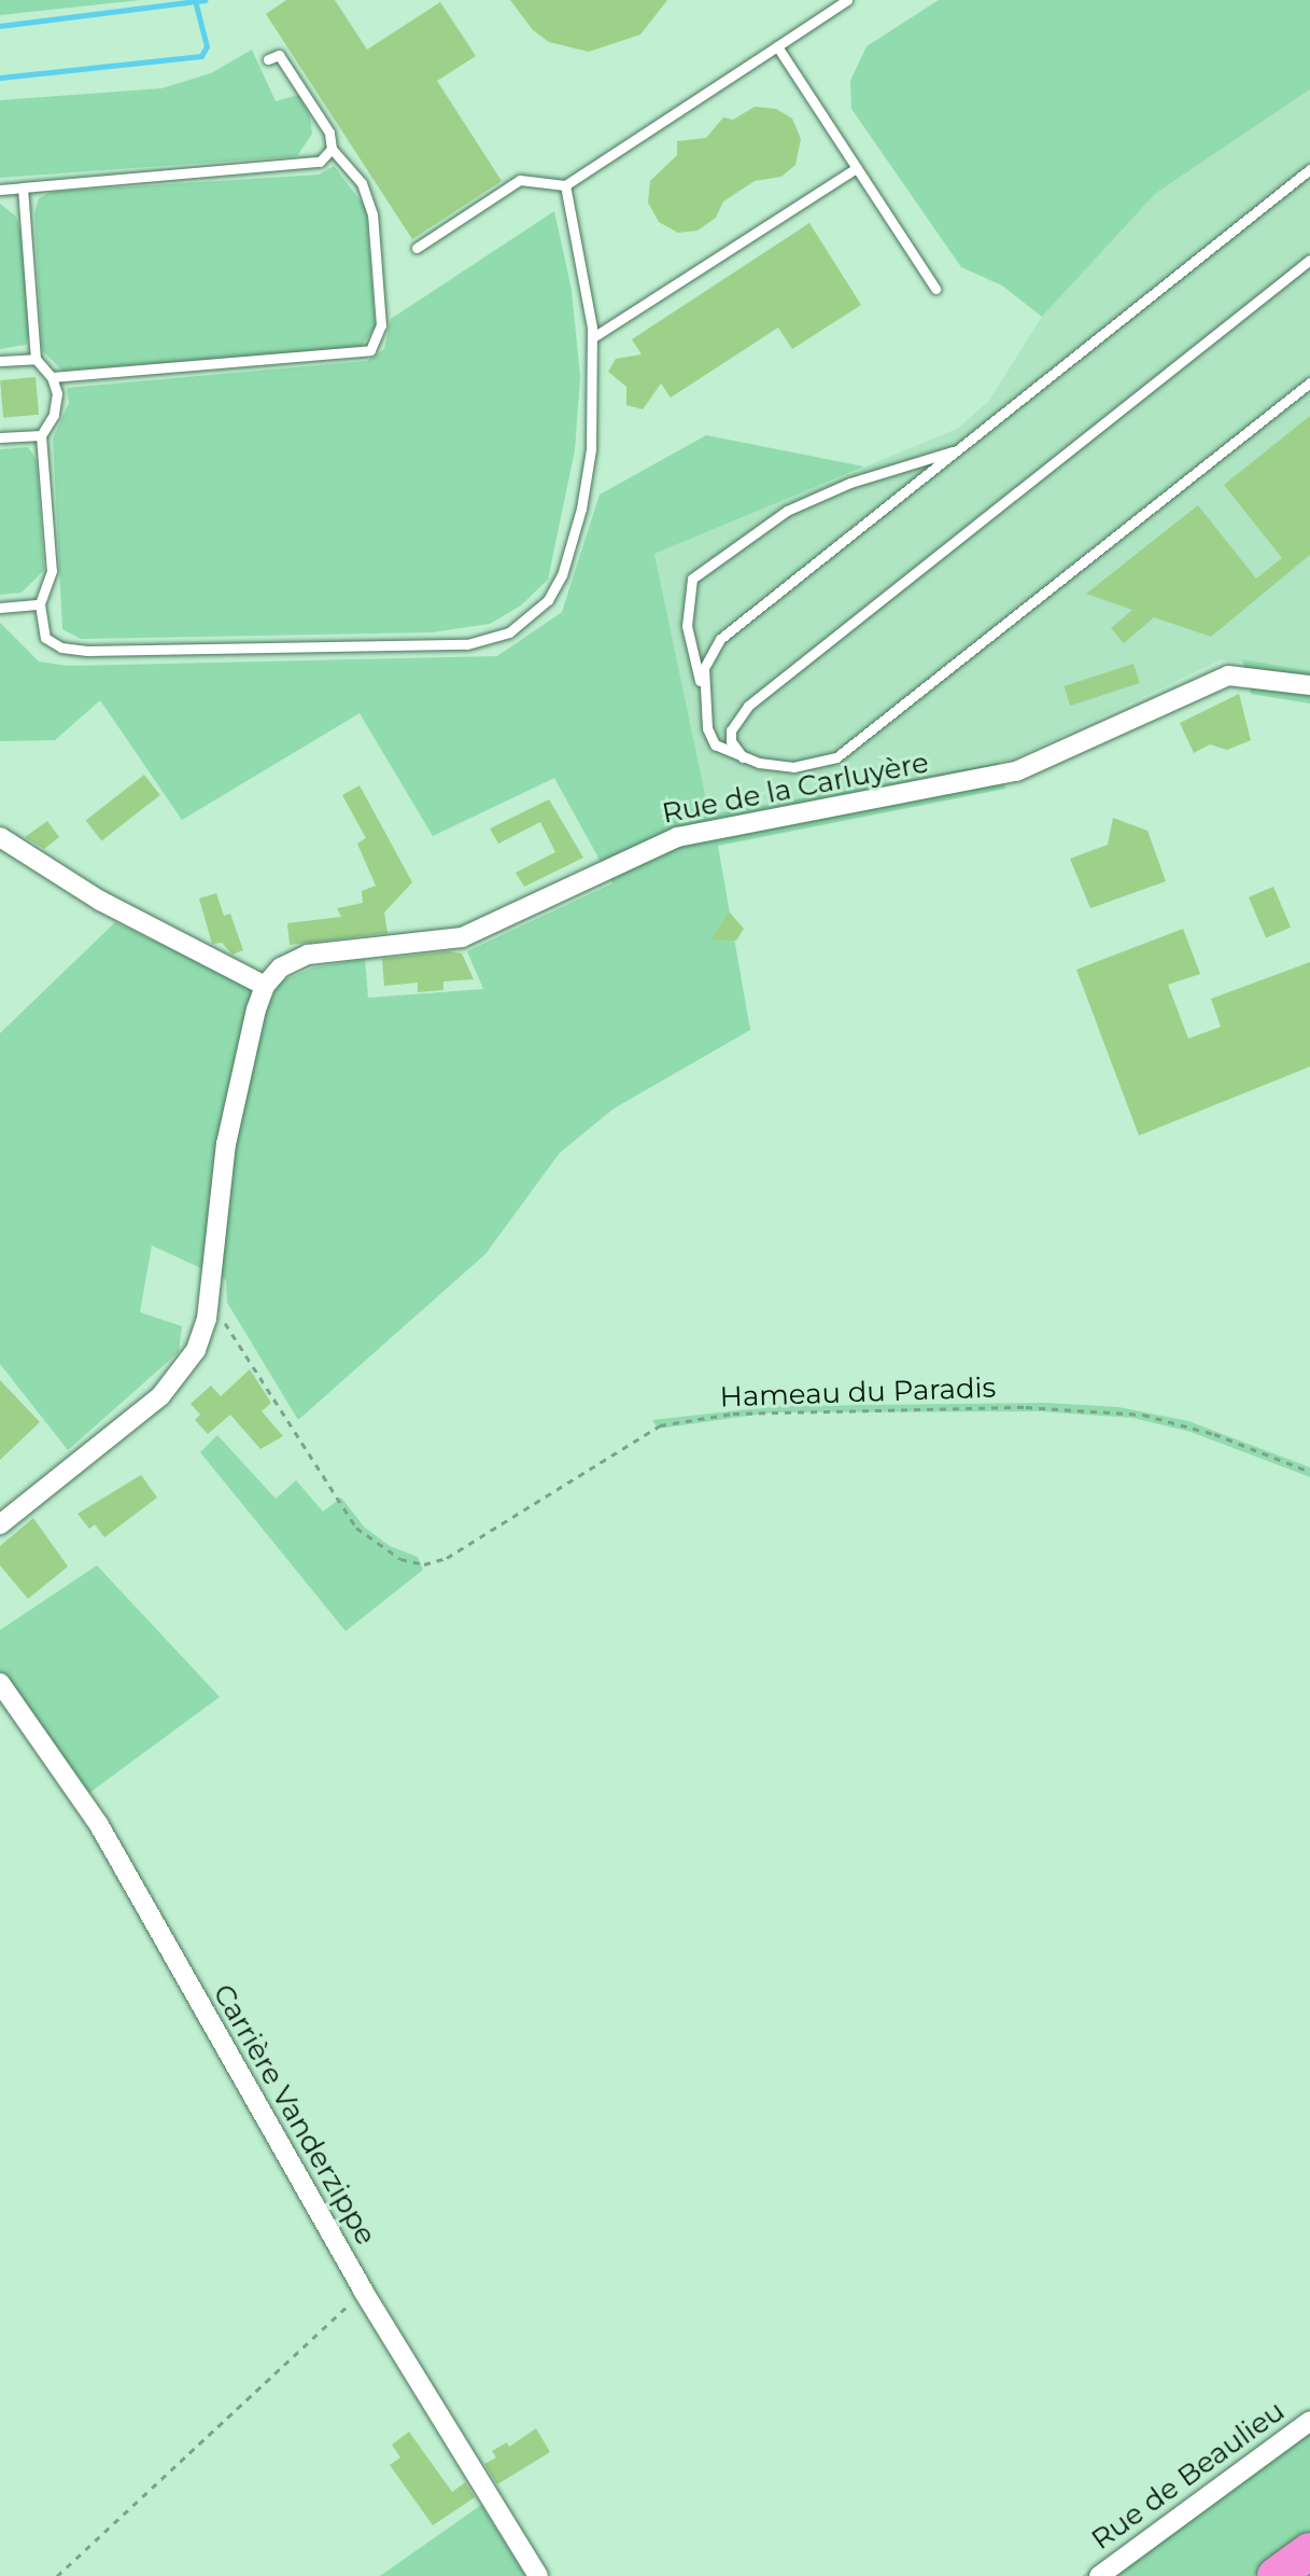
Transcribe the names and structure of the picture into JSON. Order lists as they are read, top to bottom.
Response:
{
  "streets": {
    "street": ["Rue de la Carluyère", "Carrière Vanderzippe", "Rue de Beaulieu"],
    "path": ["Hameau du Paradis"]
  }
}
